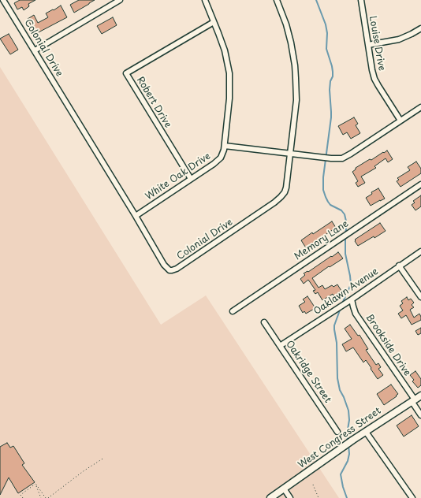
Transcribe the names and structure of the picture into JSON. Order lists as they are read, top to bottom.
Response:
{
  "streets": {
    "main road": ["West Congress Street"],
    "street": [
      "Louise Drive",
      "Colonial Drive",
      "Robert Drive",
      "White Oak Drive",
      "Memory Lane",
      "Oaklawn Avenue",
      "Brookside Drive",
      "Oakridge Street"
    ]
  },
  "crossings": [
    ["Colonial Drive", "White Oak Drive"],
    ["Robert Drive", "White Oak Drive"],
    ["Oaklawn Avenue", "Brookside Drive"],
    ["Oaklawn Avenue", "Oakridge Street"],
    ["Brookside Drive", "West Congress Street"]
  ]
}
